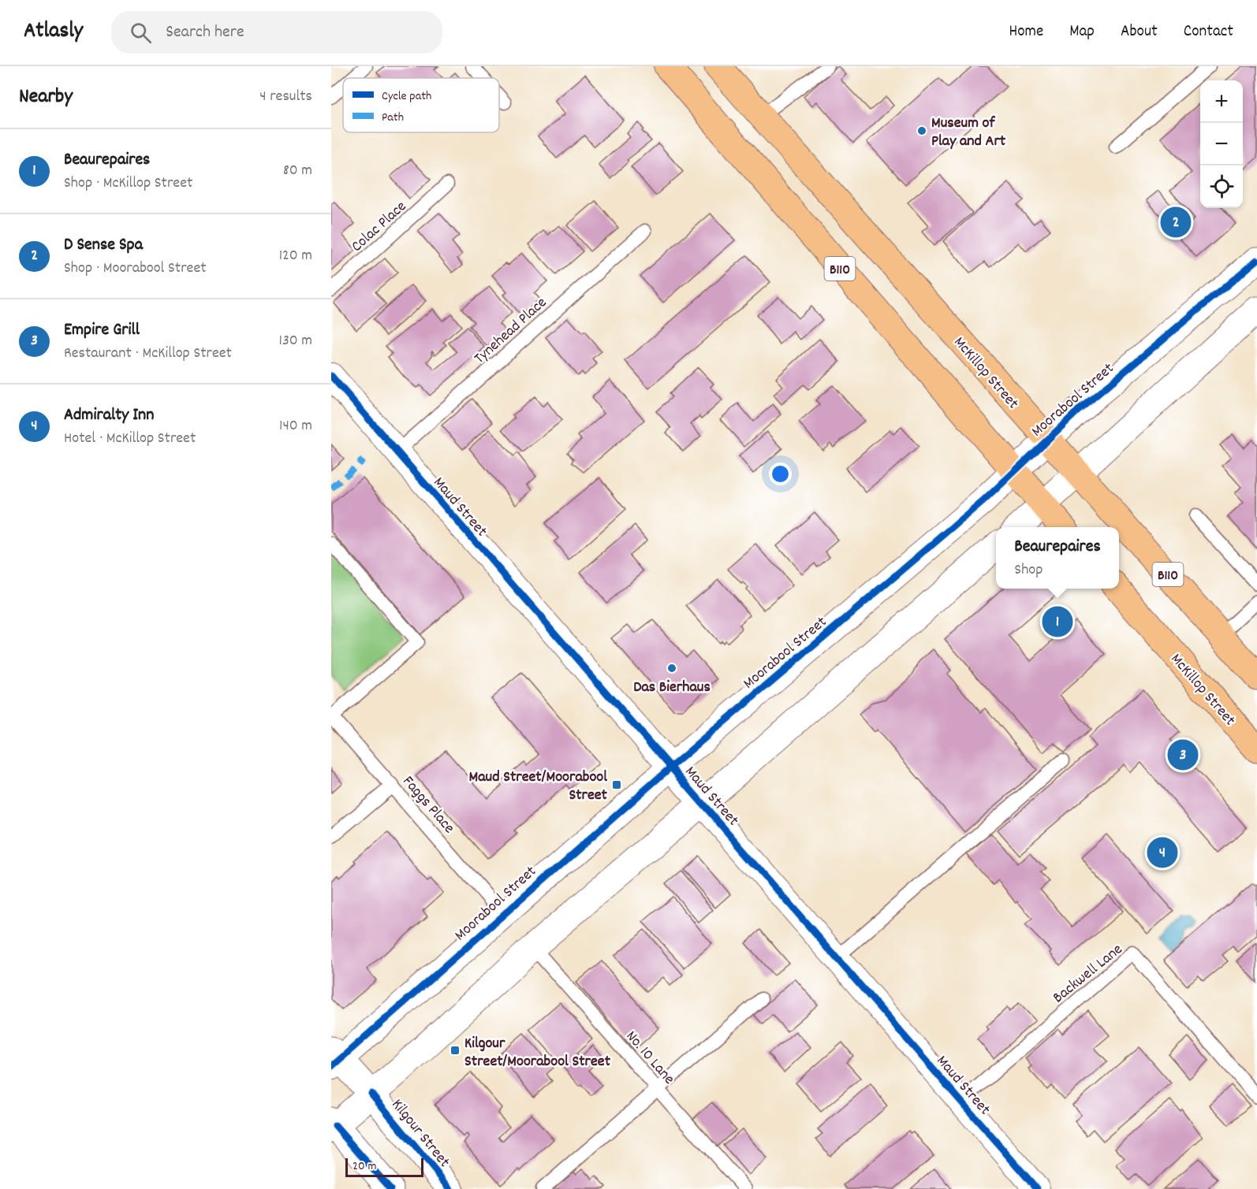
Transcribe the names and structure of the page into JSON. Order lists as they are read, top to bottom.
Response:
{
  "streets": {
    "highway": ["B110", "McKillop Street"],
    "street": ["Moorabool Street", "Maud Street", "Kilgour Street"],
    "lane": [
      "Colac Place",
      "Tynehead Place",
      "Faggs Place",
      "Backwell Lane",
      "No. 10 Lane"
    ]
  },
  "crossings": [
    ["B110", "Moorabool Street"],
    ["Tynehead Place", "Maud Street"],
    ["McKillop Street", "Moorabool Street"],
    ["Moorabool Street", "Maud Street"],
    ["Moorabool Street", "Faggs Place"],
    ["Moorabool Street", "Kilgour Street"],
    ["Maud Street", "Backwell Lane"]
  ],
  "places": {
    "other": ["Museum of Play and Art", "Das Bierhaus"],
    "transit": ["Maud Street/Moorabool Street", "Kilgour Street/Moorabool Street"]
  },
  "legend": ["Cycle path", "Path"],
  "scale_bar": "20 m",
  "page": {
    "header": "Atlasly",
    "search": "Search here",
    "nav": [
      "Home",
      "Map",
      "About",
      "Contact"
    ],
    "heading": ["Nearby", "4 results"],
    "map_buttons": ["+", "−"],
    "list": [
      {
        "mark": "1",
        "name": "Beaurepaires",
        "note": "Shop · McKillop Street",
        "value": "80 m"
      },
      {
        "mark": "2",
        "name": "D Sense Spa",
        "note": "Shop · Moorabool Street",
        "value": "120 m"
      },
      {
        "mark": "3",
        "name": "Empire Grill",
        "note": "Restaurant · McKillop Street",
        "value": "130 m"
      },
      {
        "mark": "4",
        "name": "Admiralty Inn",
        "note": "Hotel · McKillop Street",
        "value": "140 m"
      }
    ],
    "pins": [
      "2",
      "1",
      "3",
      "4"
    ],
    "popup": ["Beaurepaires", "Shop"],
    "scale": "20 m"
  }
}
